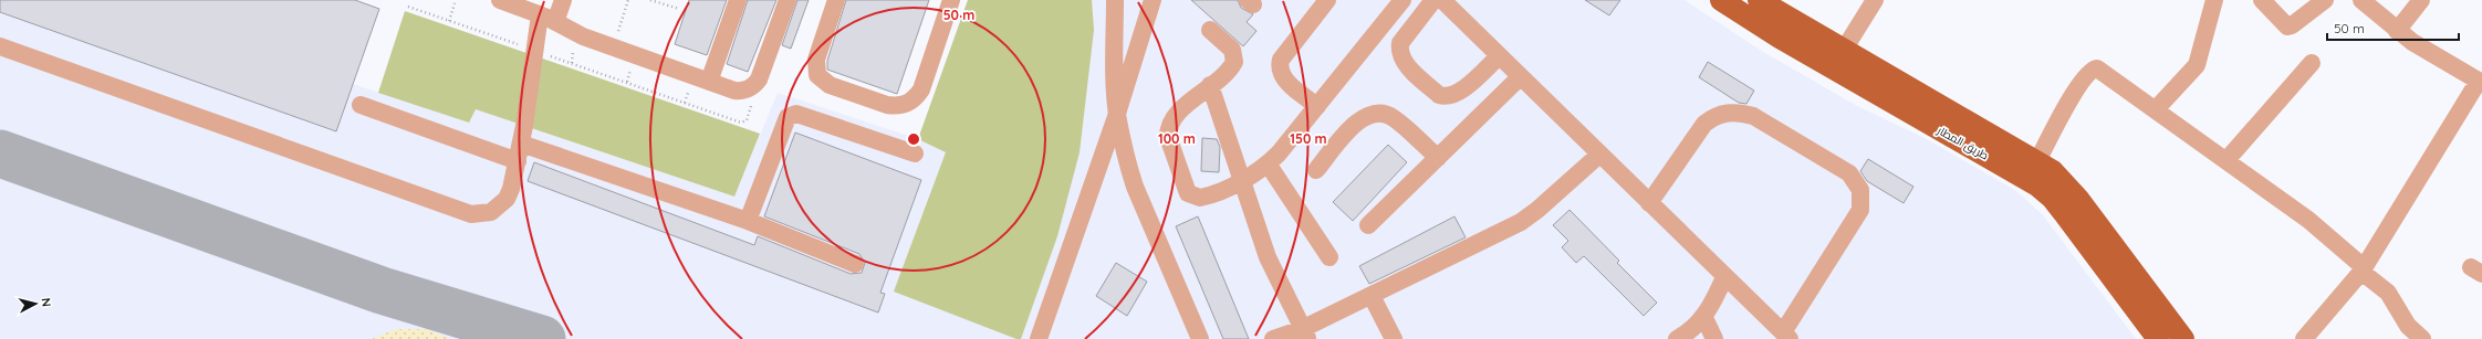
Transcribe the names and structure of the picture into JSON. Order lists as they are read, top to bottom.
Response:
{
  "streets": {
    "main road": ["طريق المطار"]
  },
  "scale_bar": "50 m",
  "north": "right",
  "rings": ["50 m", "100 m", "150 m"]
}
